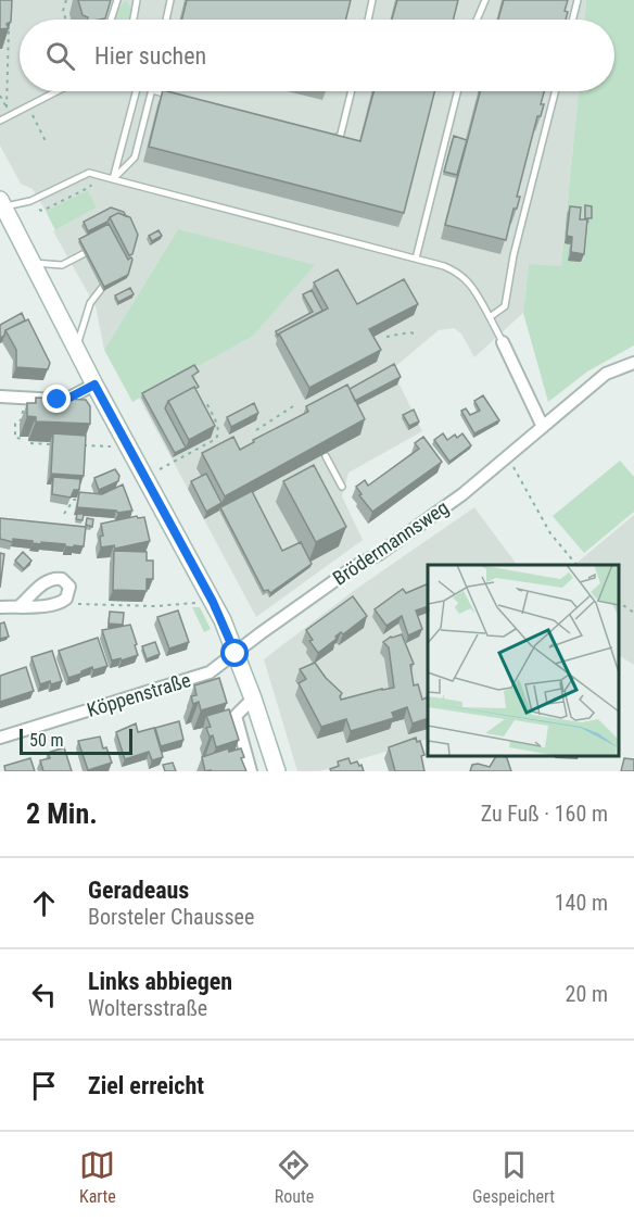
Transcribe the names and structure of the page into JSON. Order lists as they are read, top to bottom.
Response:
{
  "streets": {
    "street": ["Brödermannsweg", "Köppenstraße"]
  },
  "crossings": [
    ["Brödermannsweg", "Köppenstraße"]
  ],
  "scale_bar": "50 m",
  "page": {
    "search": "Hier suchen",
    "scale": "50 m",
    "heading": ["2 Min.", "Zu Fuß · 160 m"],
    "list": [
      ["Geradeaus", "Borsteler Chaussee", "140 m"],
      ["Links abbiegen", "Woltersstraße", "20 m"],
      "Ziel erreicht"
    ],
    "nav": ["Karte", "Route", "Gespeichert"]
  }
}
